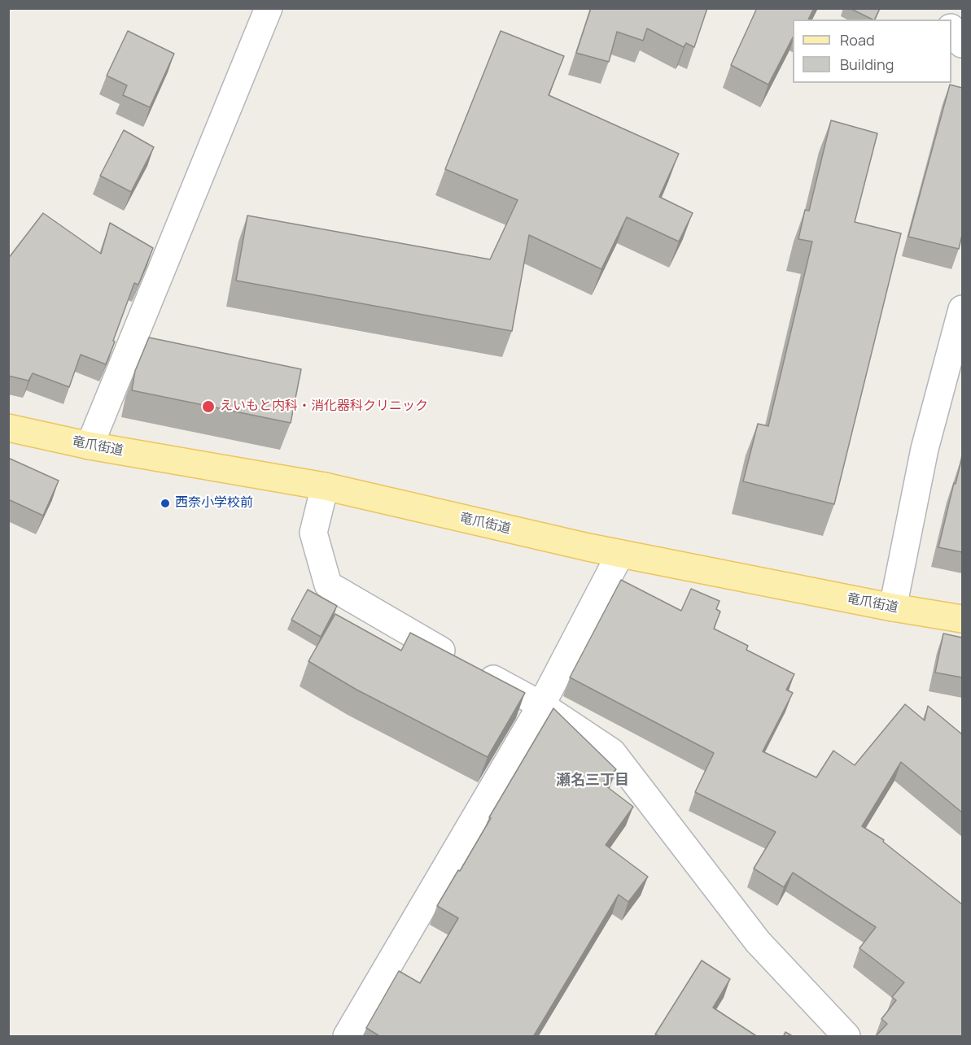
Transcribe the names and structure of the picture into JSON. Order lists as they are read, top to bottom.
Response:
{
  "streets": {
    "main road": ["竜爪街道"]
  },
  "districts": ["瀬名三丁目"],
  "places": ["えいもと内科・消化器科クリニック", "西奈小学校前"],
  "legend": ["Road", "Building"]
}
